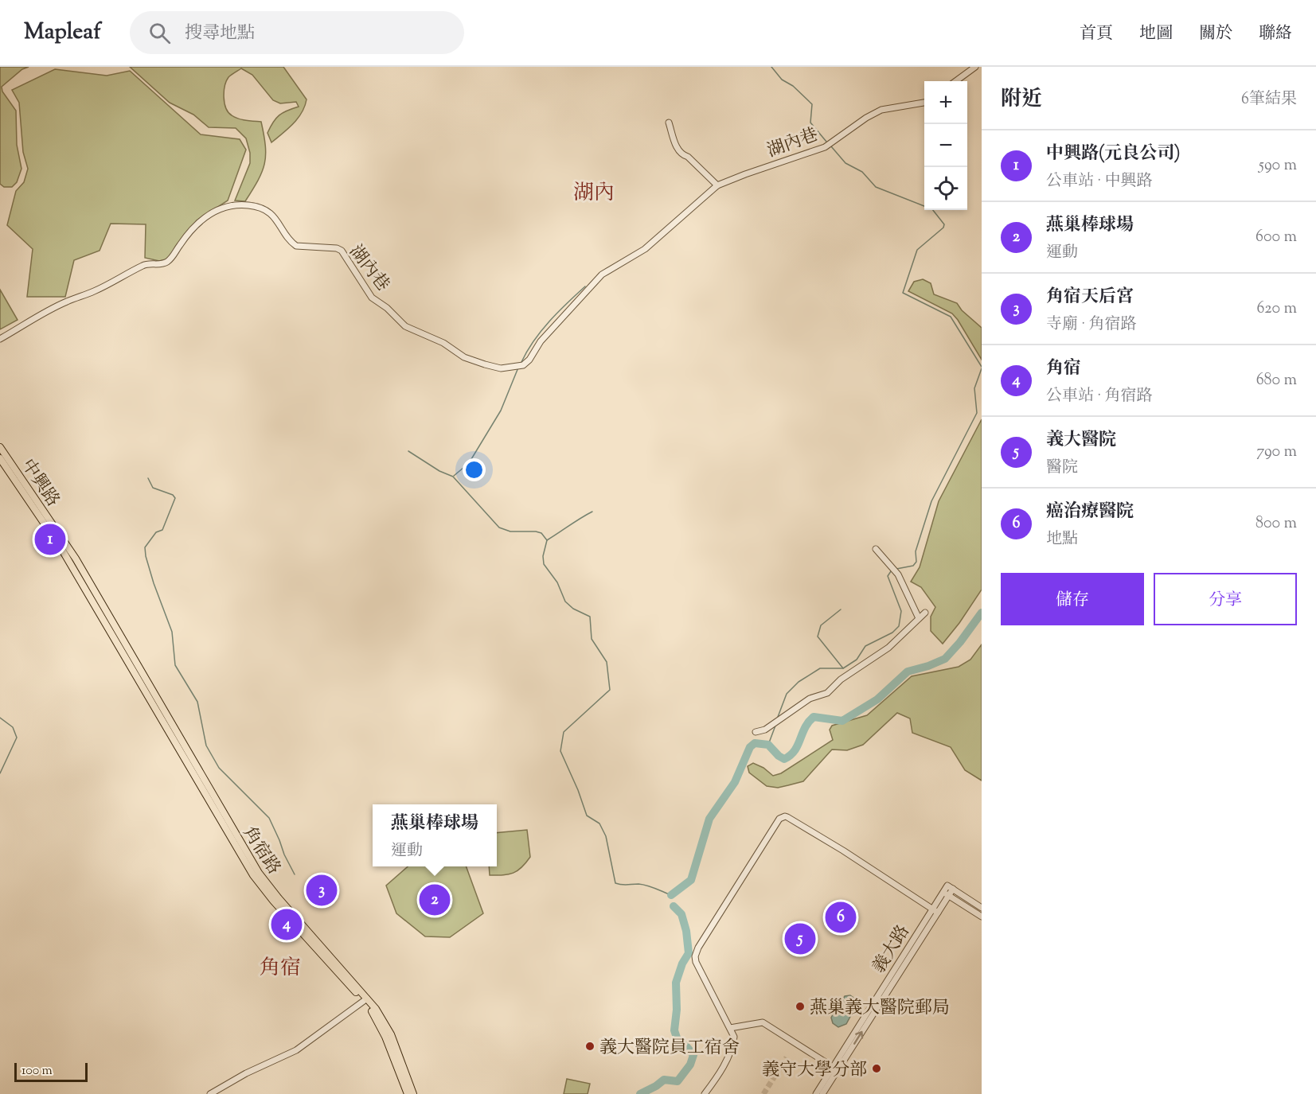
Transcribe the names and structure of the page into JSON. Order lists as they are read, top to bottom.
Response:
{
  "streets": {
    "main road": ["中興路", "角宿路"],
    "street": ["湖內巷", "義大路"]
  },
  "crossings": [
    ["中興路", "角宿路"]
  ],
  "districts": ["湖內", "角宿"],
  "places": ["燕巢義大醫院郵局", "義大醫院員工宿舍", "義守大學分部"],
  "scale_bar": "100 m",
  "page": {
    "header": "Mapleaf",
    "search": "搜尋地點",
    "nav": [
      "首頁",
      "地圖",
      "關於",
      "聯絡"
    ],
    "heading": ["附近", "6筆結果"],
    "map_buttons": ["+", "−"],
    "list": [
      {
        "mark": "1",
        "name": "中興路(元良公司)",
        "note": "公車站 · 中興路",
        "value": "590 m"
      },
      {
        "mark": "2",
        "name": "燕巢棒球場",
        "note": "運動",
        "value": "600 m"
      },
      {
        "mark": "3",
        "name": "角宿天后宮",
        "note": "寺廟 · 角宿路",
        "value": "620 m"
      },
      {
        "mark": "4",
        "name": "角宿",
        "note": "公車站 · 角宿路",
        "value": "680 m"
      },
      {
        "mark": "5",
        "name": "義大醫院",
        "note": "醫院",
        "value": "790 m"
      },
      {
        "mark": "6",
        "name": "癌治療醫院",
        "note": "地點",
        "value": "800 m"
      }
    ],
    "pins": [
      "1",
      "3",
      "2",
      "6",
      "4",
      "5"
    ],
    "buttons": ["儲存", "分享"],
    "popup": ["燕巢棒球場", "運動"],
    "scale": "100 m"
  }
}
